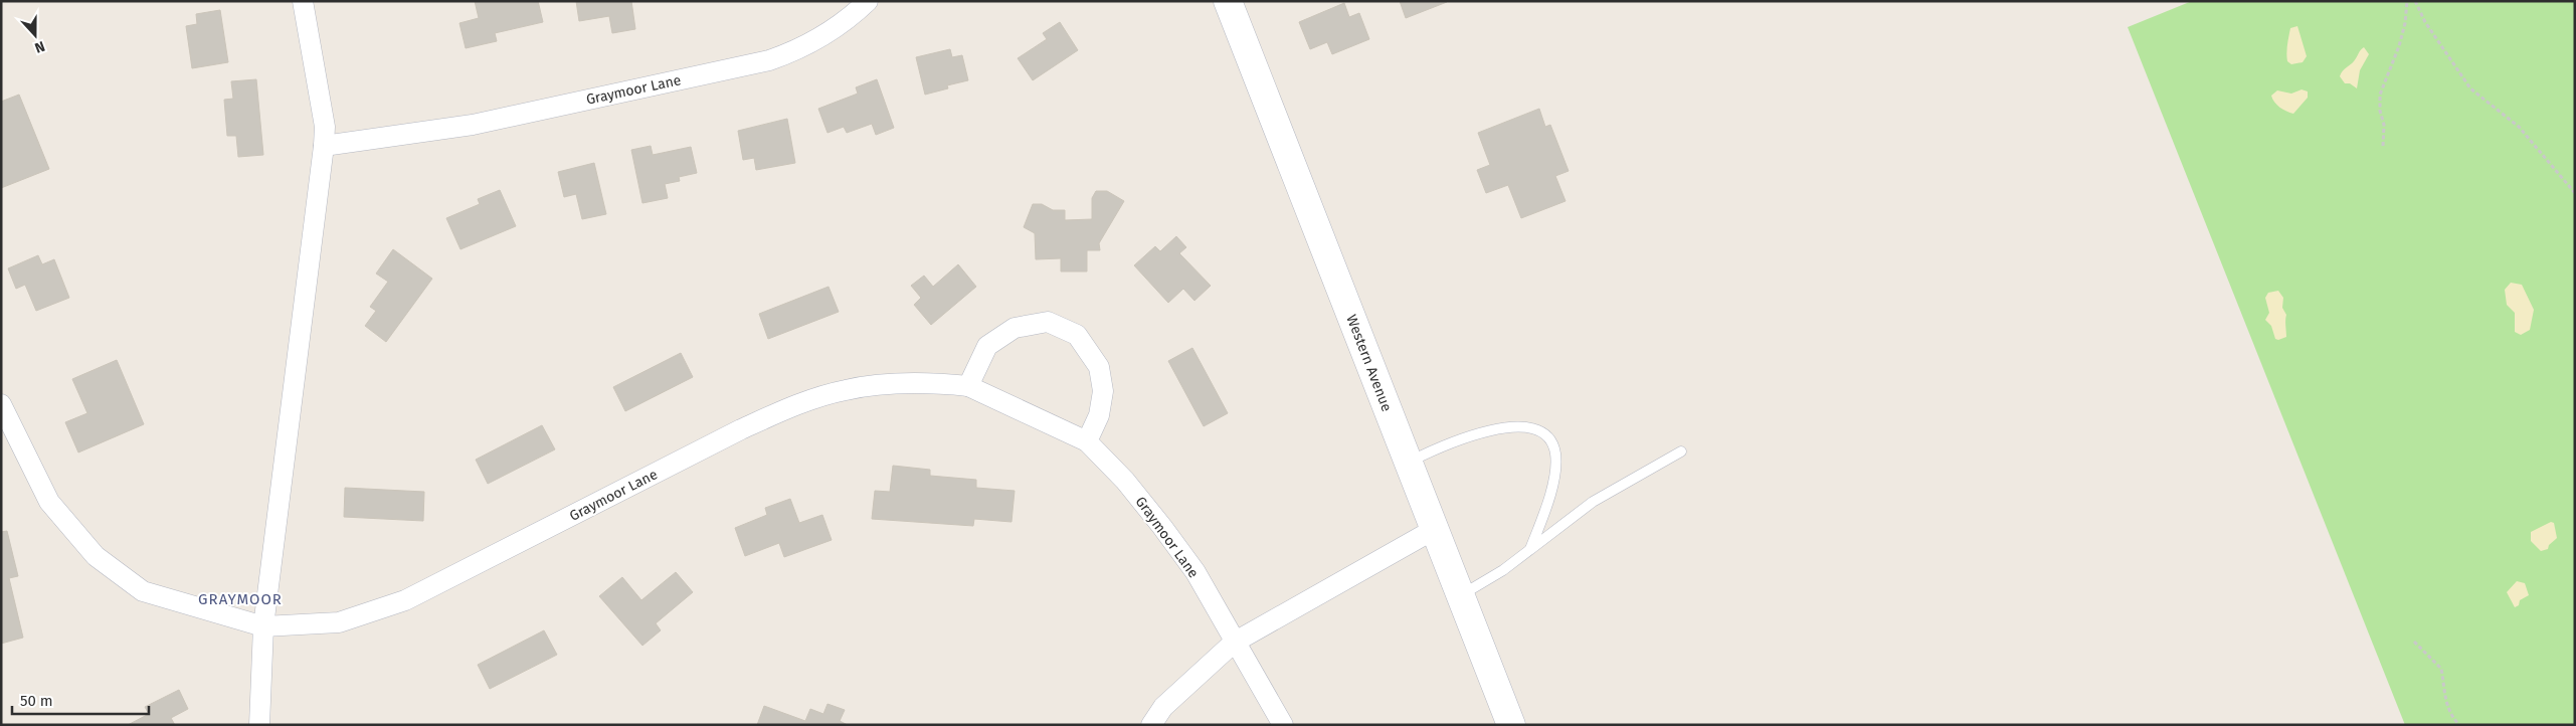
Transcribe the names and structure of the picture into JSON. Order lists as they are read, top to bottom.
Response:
{
  "streets": {
    "main road": ["Western Avenue"],
    "street": ["Graymoor Lane"]
  },
  "districts": ["GRAYMOOR"],
  "scale_bar": "50 m",
  "north": "bottom"
}
